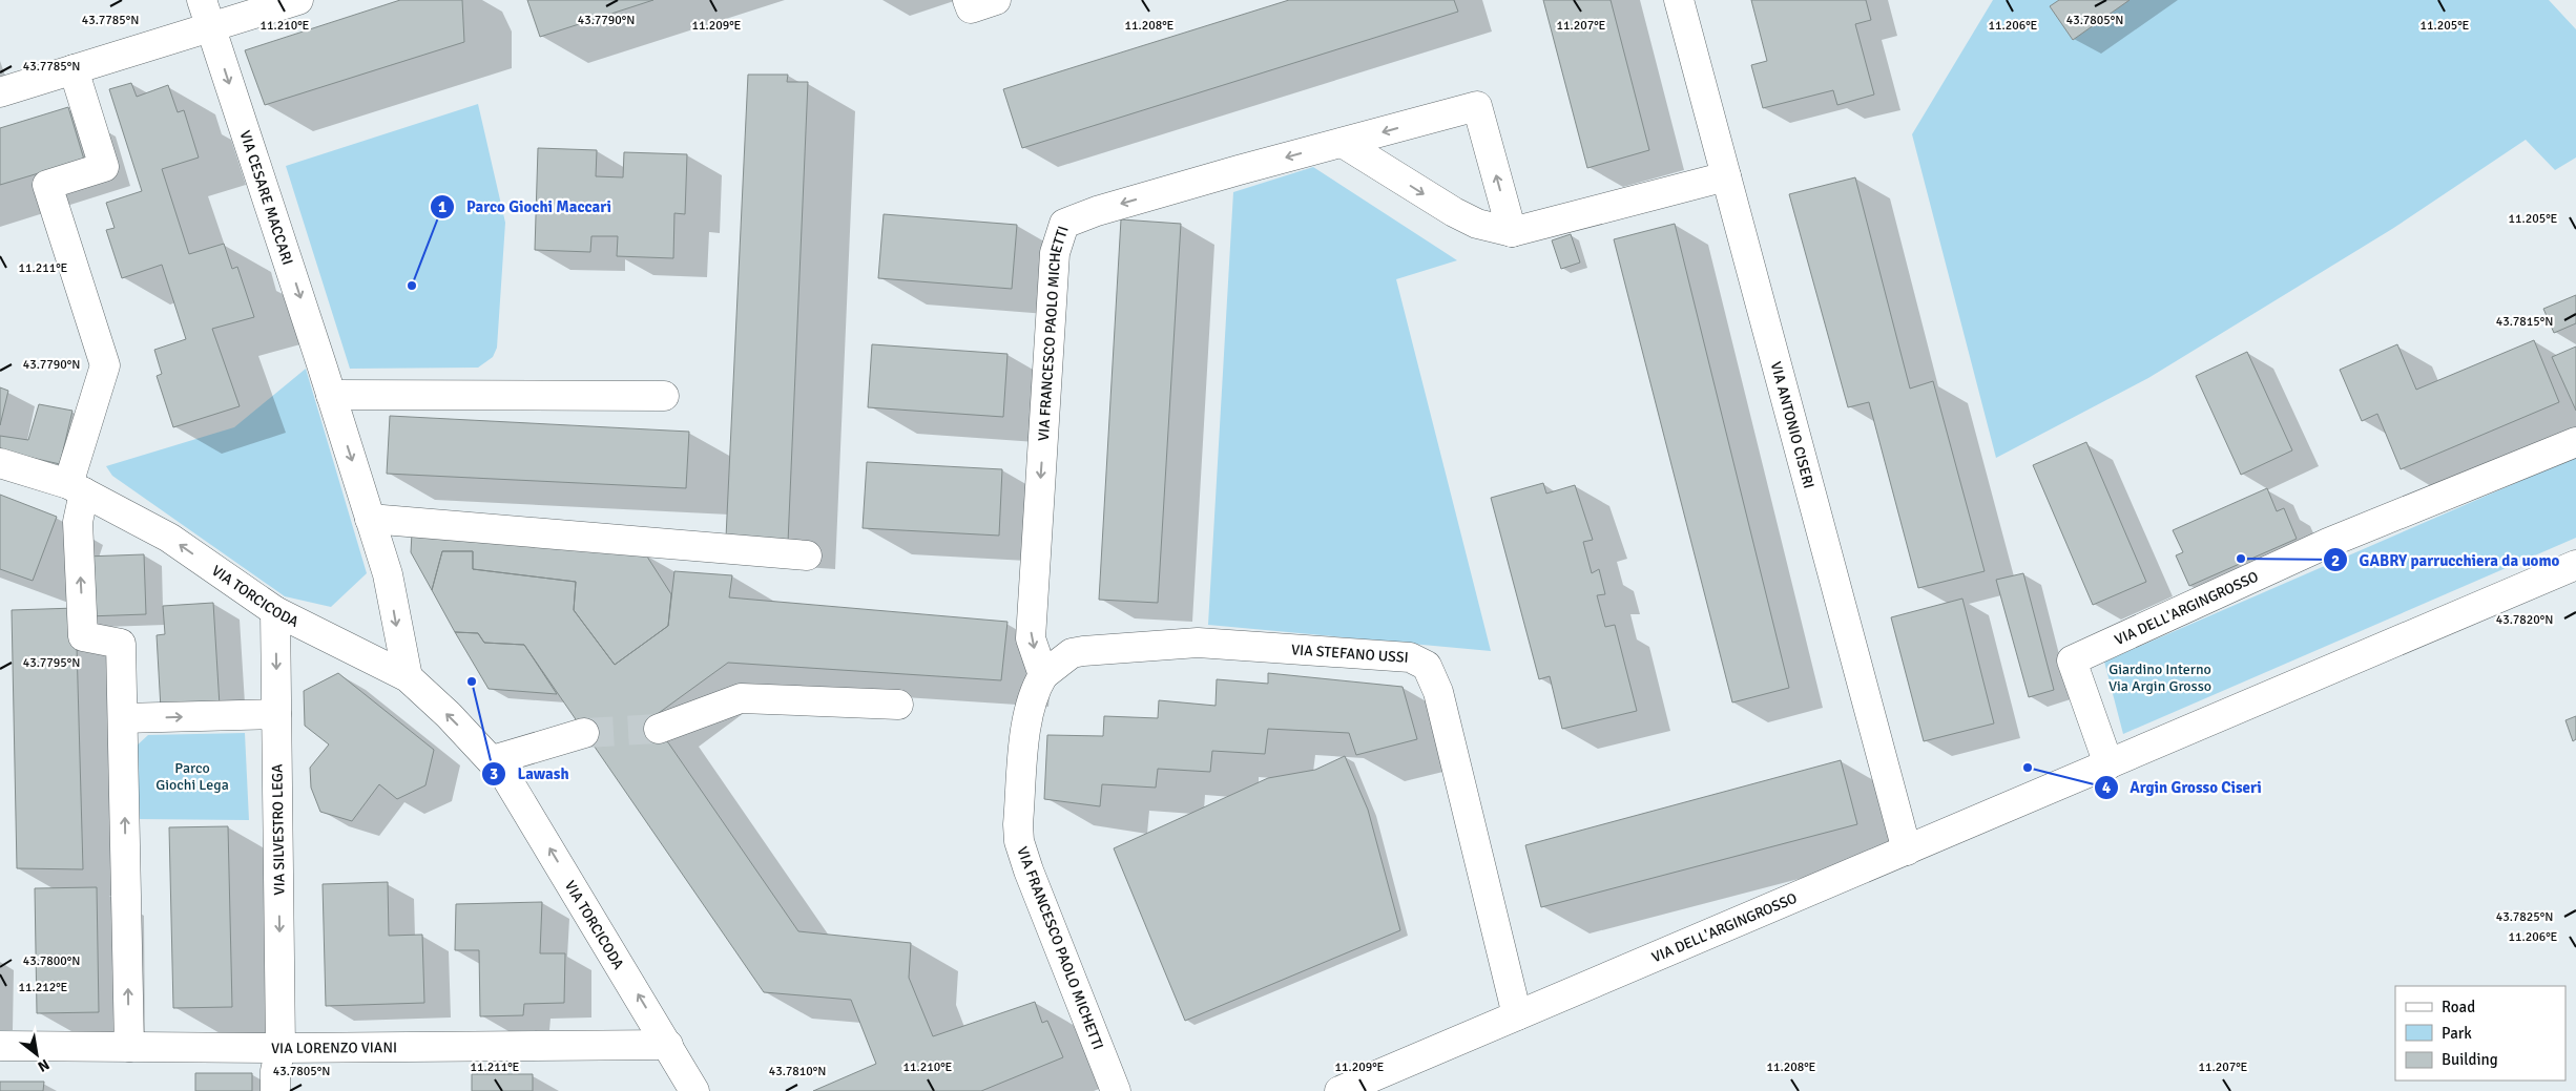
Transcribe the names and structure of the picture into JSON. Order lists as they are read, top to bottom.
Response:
{
  "streets": {
    "street": [
      "VIA CESARE MACCARI",
      "VIA FRANCESCO PAOLO MICHETTI",
      "VIA ANTONIO CISERI",
      "VIA TORCICODA",
      "VIA DELL'ARGINGROSSO",
      "VIA STEFANO USSI",
      "VIA SILVESTRO LEGA",
      "VIA LORENZO VIANI"
    ]
  },
  "crossings": [
    ["VIA CESARE MACCARI", "VIA TORCICODA"],
    ["VIA FRANCESCO PAOLO MICHETTI", "VIA STEFANO USSI"],
    ["VIA ANTONIO CISERI", "VIA DELL'ARGINGROSSO"],
    ["VIA TORCICODA", "VIA SILVESTRO LEGA"],
    ["VIA TORCICODA", "VIA LORENZO VIANI"],
    ["VIA DELL'ARGINGROSSO", "VIA STEFANO USSI"],
    ["VIA SILVESTRO LEGA", "VIA LORENZO VIANI"]
  ],
  "one_way": ["VIA CESARE MACCARI", "VIA FRANCESCO PAOLO MICHETTI", "VIA TORCICODA"],
  "parks": ["Giardino Interno Via Argin Grosso", "Parco Giochi Lega"],
  "places": [
    "Parco Giochi Maccari",
    "GABRY parrucchiera da uomo",
    "Lawash",
    "Argin Grosso Ciseri"
  ],
  "legend": ["Road", "Park", "Building"],
  "north": "bottom right",
  "coordinates": [
    "43.7785°N",
    "43.7790°N",
    "43.7805°N",
    "11.210°E",
    "11.209°E",
    "11.208°E",
    "11.207°E",
    "11.206°E",
    "11.205°E",
    "11.211°E",
    "43.7815°N",
    "43.7820°N",
    "43.7795°N",
    "43.7825°N",
    "43.7800°N",
    "11.212°E",
    "43.7810°N"
  ]
}
